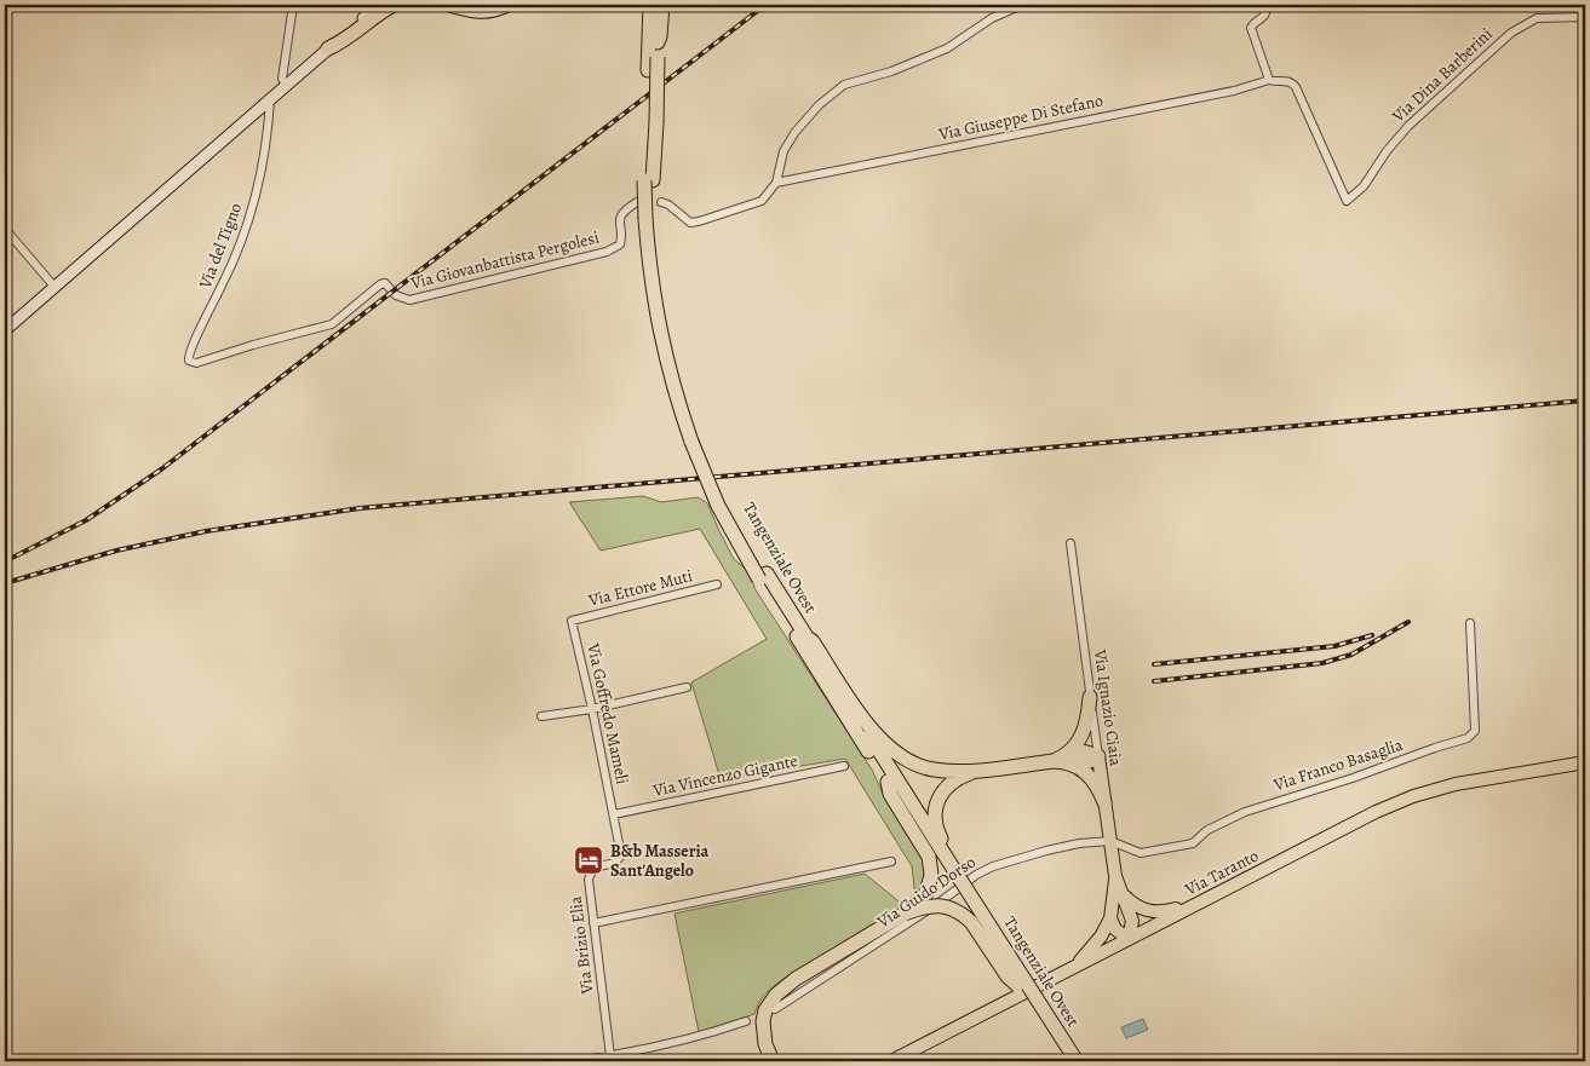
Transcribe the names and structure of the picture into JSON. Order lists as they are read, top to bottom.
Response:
{
  "streets": {
    "highway": ["Tangenziale Ovest"],
    "main road": ["Via Ignazio Ciaia", "Via Taranto"],
    "street": [
      "Via Dina Barberini",
      "Via Giuseppe Di Stefano",
      "Via del Tigno",
      "Via Giovanbattista Pergolesi",
      "Via Ettore Muti",
      "Via Goffredo Mameli",
      "Via Franco Basaglia",
      "Via Vincenzo Gigante",
      "Via Guido Dorso",
      "Via Brizio Elia"
    ]
  },
  "crossings": [
    ["Via Dina Barberini", "Via Giuseppe Di Stefano"],
    ["Via del Tigno", "Via Giovanbattista Pergolesi"],
    ["Via Ettore Muti", "Via Goffredo Mameli"],
    ["Via Ignazio Ciaia", "Via Franco Basaglia"],
    ["Via Ignazio Ciaia", "Via Taranto"],
    ["Via Ignazio Ciaia", "Via Guido Dorso"],
    ["Via Goffredo Mameli", "Via Vincenzo Gigante"],
    ["Via Goffredo Mameli", "Via Brizio Elia"],
    ["Via Franco Basaglia", "Via Guido Dorso"],
    ["Via Vincenzo Gigante", "Via Brizio Elia"]
  ],
  "places": {
    "hotel": ["B&b Masseria Sant'Angelo"]
  }
}
